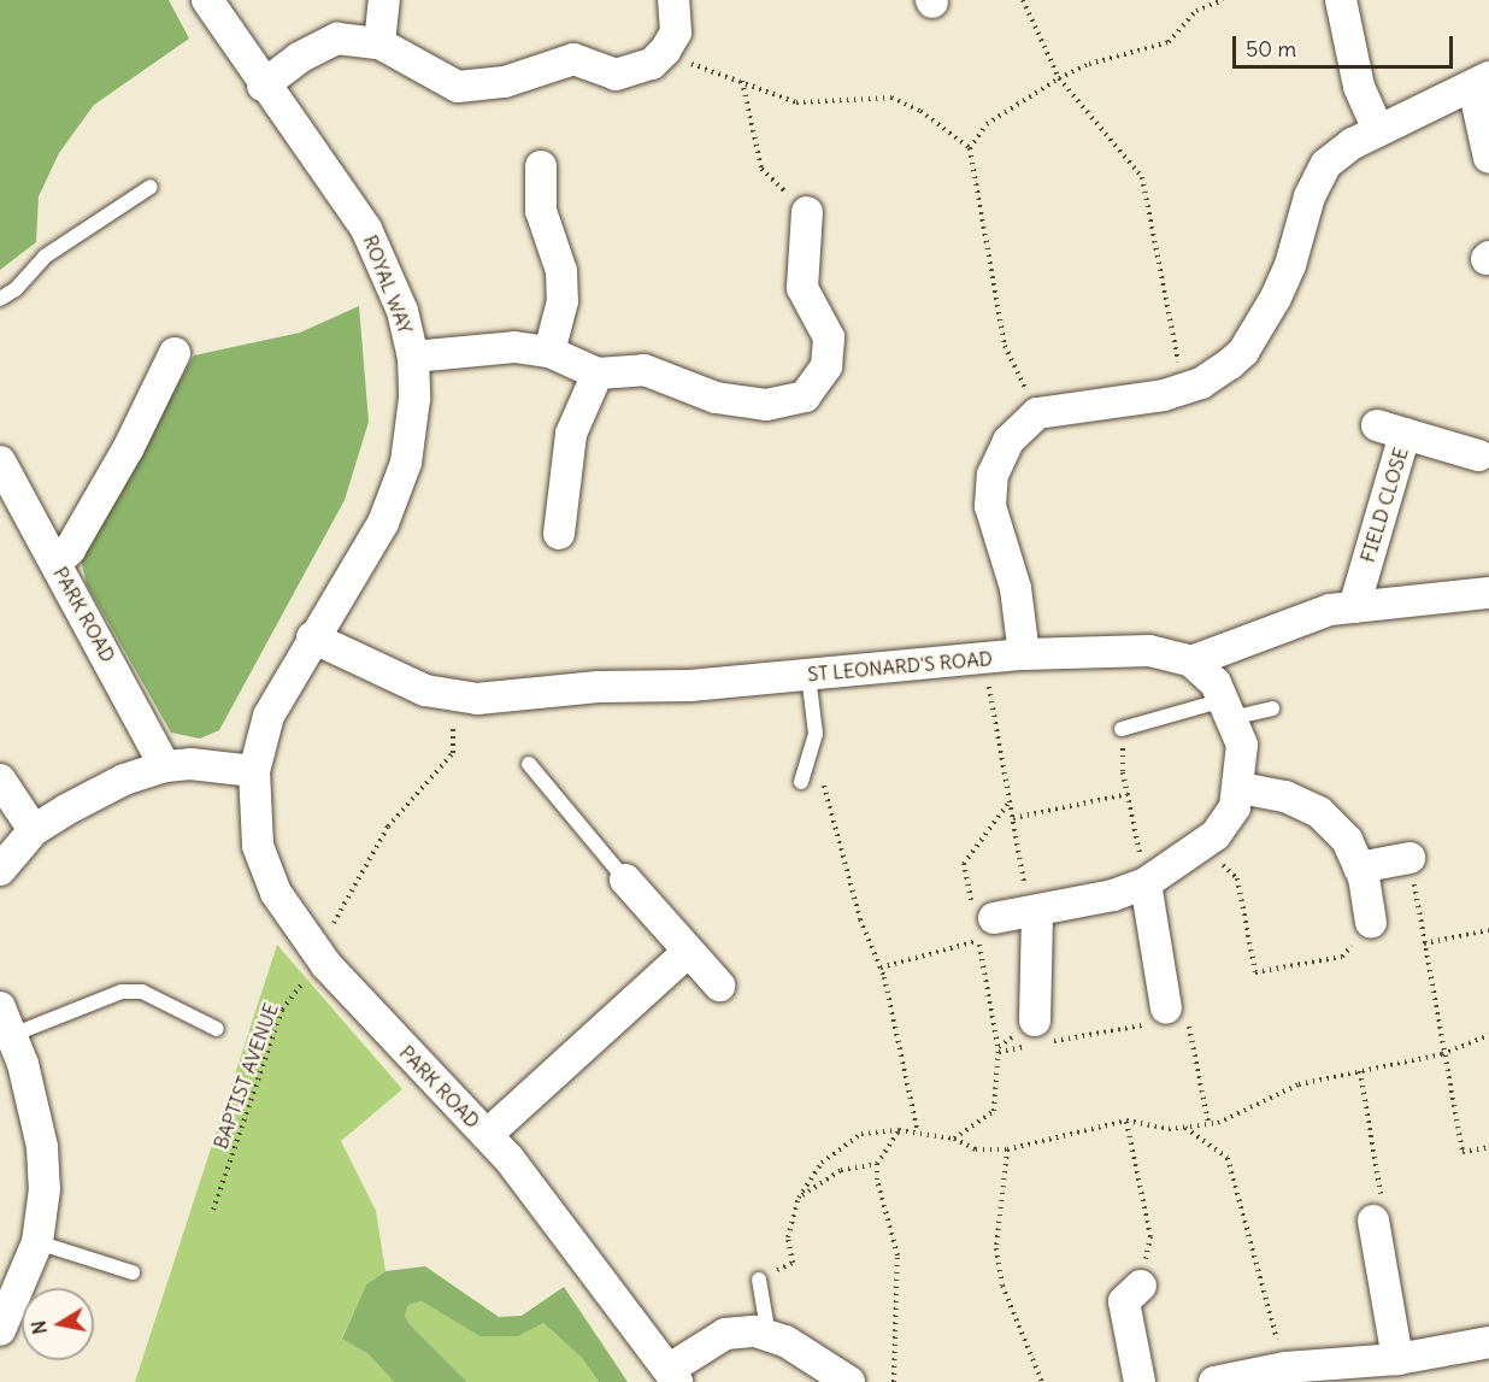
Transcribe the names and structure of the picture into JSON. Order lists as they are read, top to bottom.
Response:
{
  "streets": {
    "street": [
      "ROYAL WAY",
      "FIELD CLOSE",
      "PARK ROAD",
      "ST LEONARD'S ROAD"
    ],
    "path": ["BAPTIST AVENUE"]
  },
  "crossings": [
    ["ROYAL WAY", "PARK ROAD"],
    ["ROYAL WAY", "ST LEONARD'S ROAD"],
    ["PARK ROAD", "ST LEONARD'S ROAD"],
    ["PARK ROAD", "BAPTIST AVENUE"],
    ["ST LEONARD'S ROAD", "BAPTIST AVENUE"]
  ],
  "scale_bar": "50 m",
  "north": "left"
}
